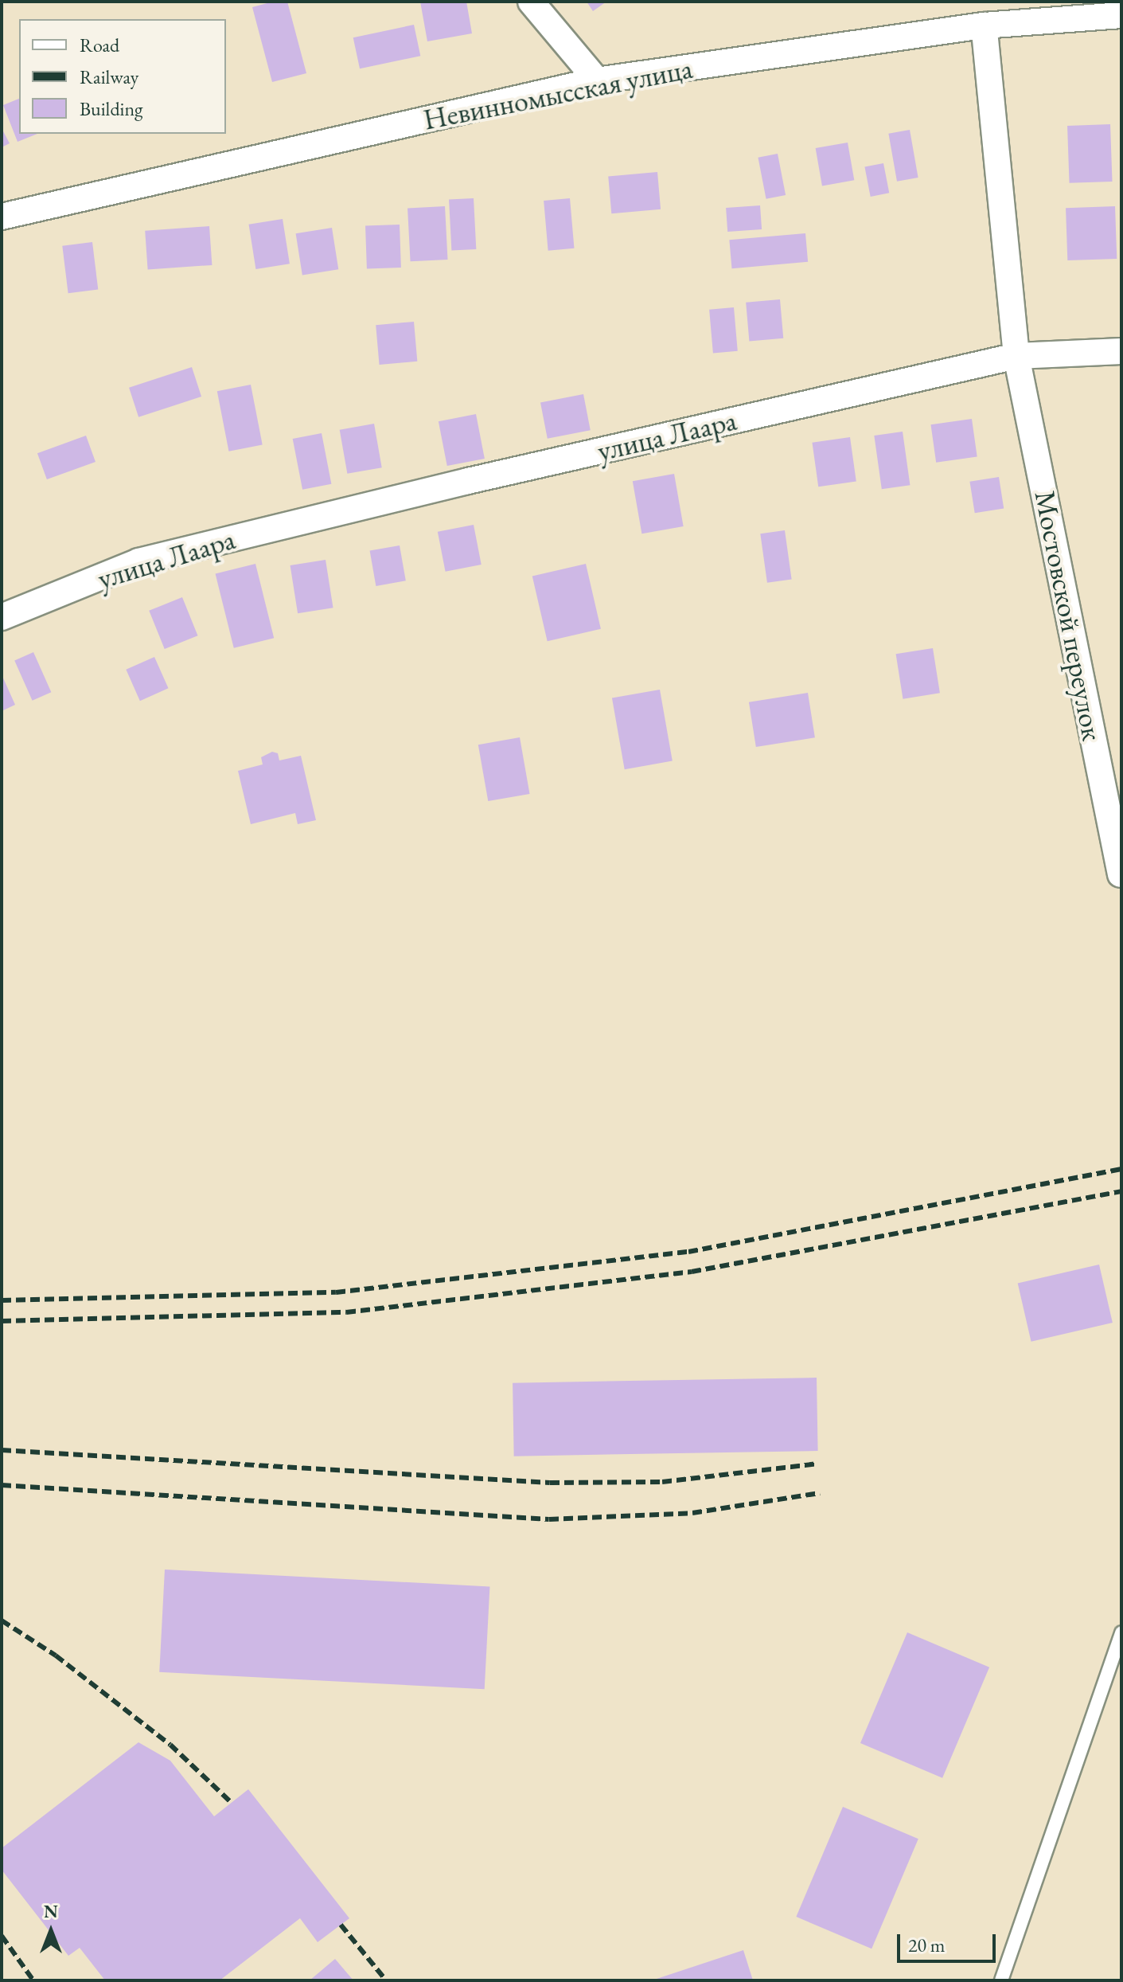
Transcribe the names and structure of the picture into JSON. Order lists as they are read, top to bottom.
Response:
{
  "streets": {
    "street": ["Невинномысская улица", "улица Лаара", "Мостовской переулок"]
  },
  "crossings": [
    ["улица Лаара", "Мостовской переулок"]
  ],
  "legend": ["Road", "Railway", "Building"],
  "scale_bar": "20 m",
  "north": "top"
}
